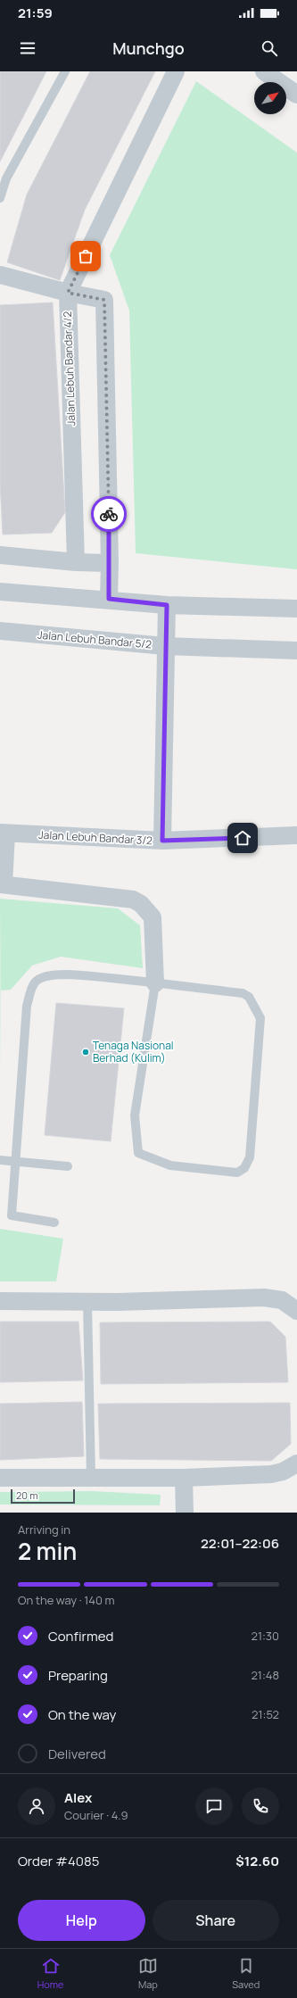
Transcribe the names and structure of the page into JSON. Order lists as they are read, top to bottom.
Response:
{
  "streets": {
    "street": ["Jalan Lebuh Bandar 4/2", "Jalan Lebuh Bandar 5/2", "Jalan Lebuh Bandar 3/2"]
  },
  "places": ["Tenaga Nasional Berhad (Kulim)"],
  "scale_bar": "20 m",
  "north": "top right",
  "page": {
    "status": "21:59",
    "header": "Munchgo",
    "scale": "20 m",
    "heading": ["2 min", "Arriving in", "22:01–22:06"],
    "panel": [
      "Alex",
      "Courier · 4.9",
      "Order #4085",
      "$12.60"
    ],
    "bar": "On the way · 140 m",
    "list": [
      ["Confirmed", "21:30"],
      ["Preparing", "21:48"],
      ["On the way", "21:52"],
      "Delivered"
    ],
    "buttons": ["Help", "Share"],
    "tabs": ["Home", "Map", "Saved"]
  }
}
